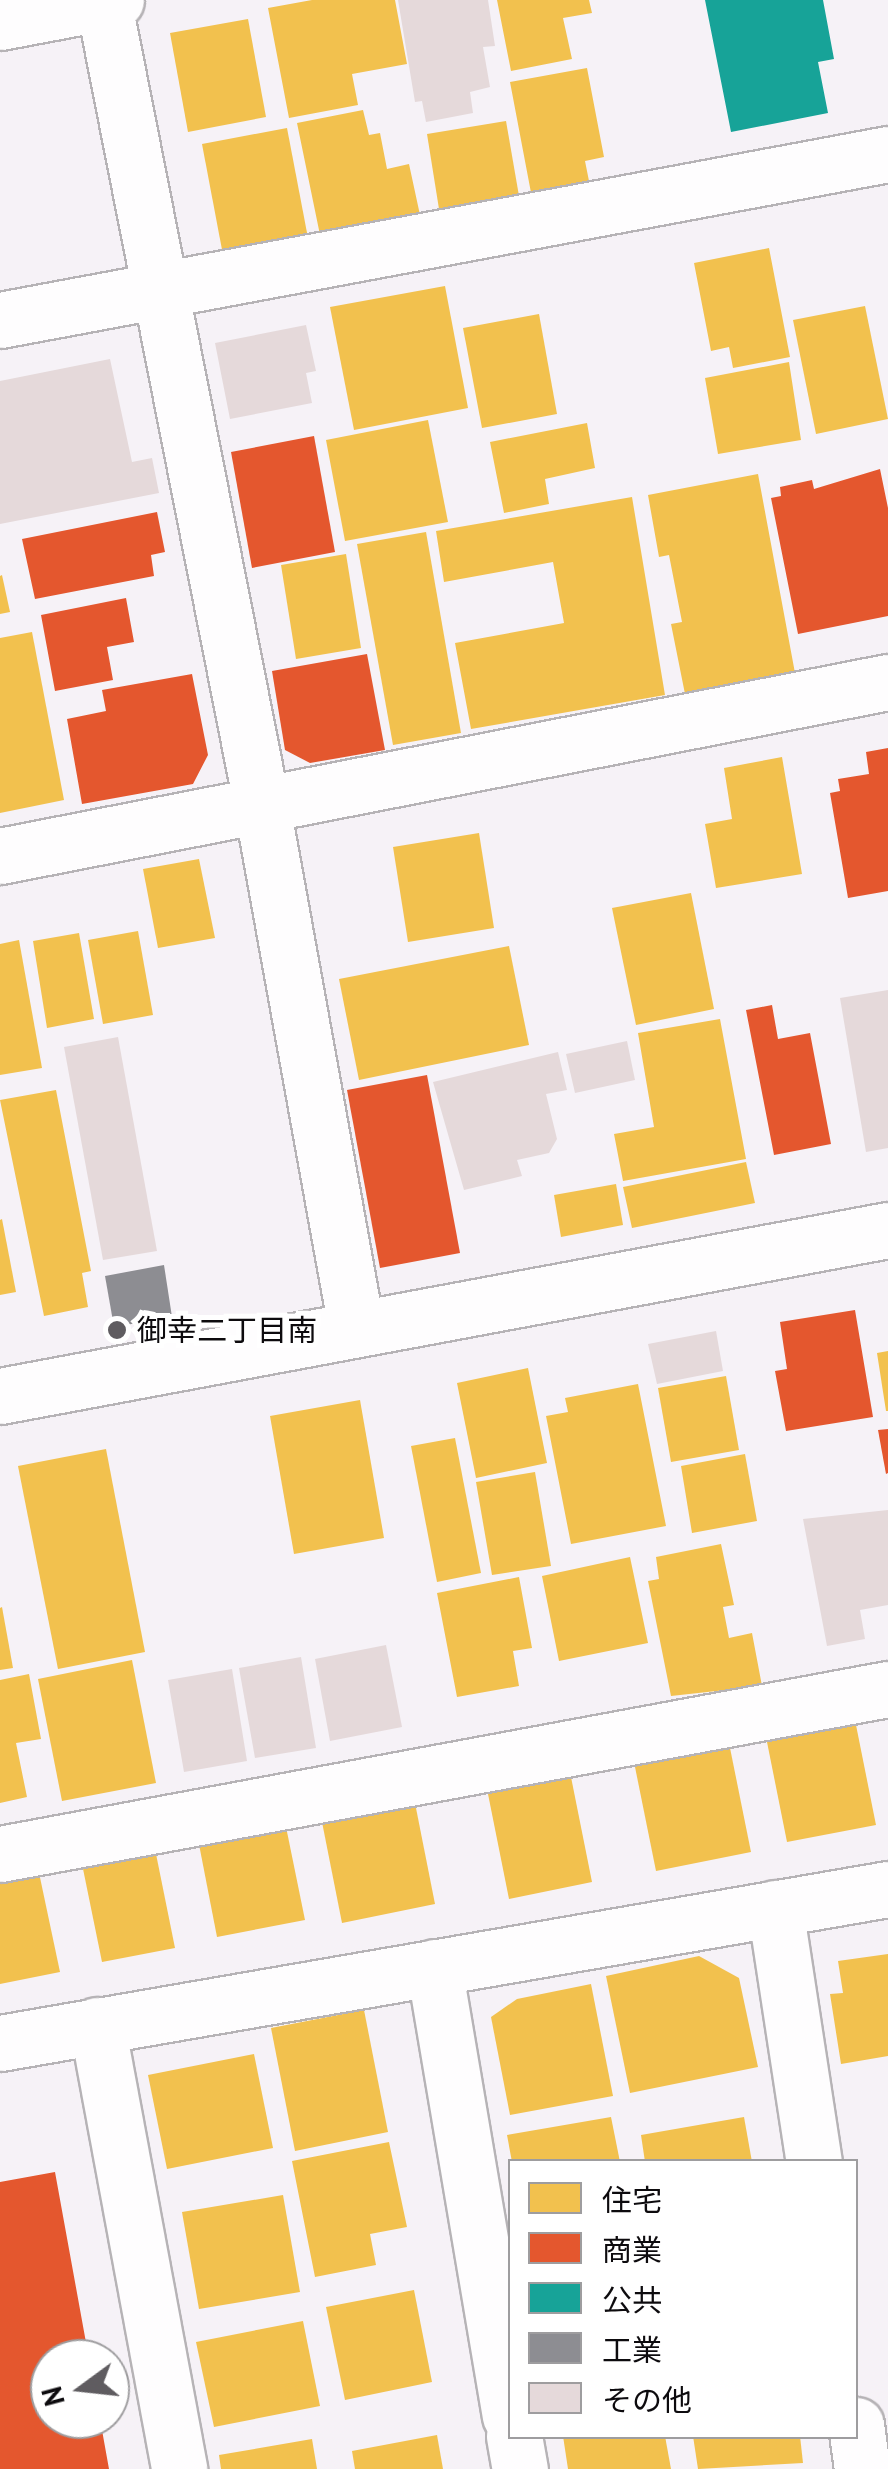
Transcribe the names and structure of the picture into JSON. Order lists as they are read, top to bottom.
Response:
{
  "places": ["御幸二丁目南"],
  "legend": [
    "住宅",
    "商業",
    "公共",
    "工業",
    "その他"
  ],
  "north": "left"
}
